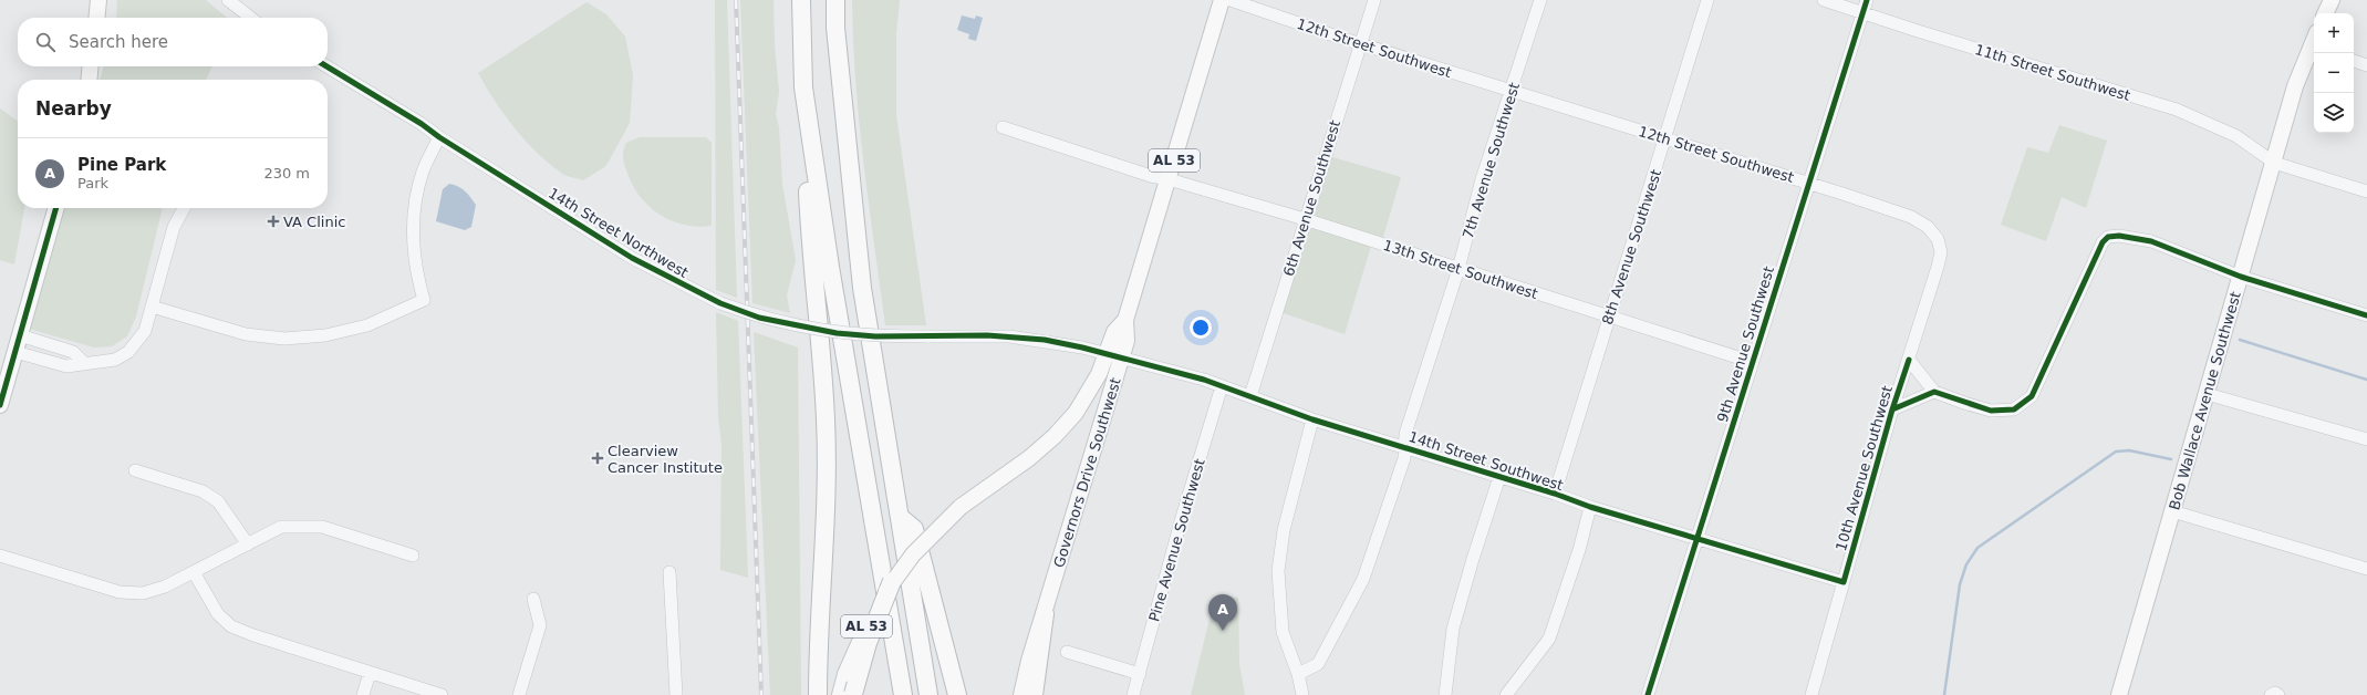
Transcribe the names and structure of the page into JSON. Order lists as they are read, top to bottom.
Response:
{
  "streets": {
    "main road": ["AL 53", "Bob Wallace Avenue Southwest", "Governors Drive Southwest"],
    "street": [
      "12th Street Southwest",
      "11th Street Southwest",
      "7th Avenue Southwest",
      "6th Avenue Southwest",
      "14th Street Northwest",
      "8th Avenue Southwest",
      "13th Street Southwest",
      "9th Avenue Southwest",
      "14th Street Southwest",
      "10th Avenue Southwest",
      "Pine Avenue Southwest"
    ]
  },
  "crossings": [
    ["12th Street Southwest", "7th Avenue Southwest"],
    ["12th Street Southwest", "6th Avenue Southwest"],
    ["12th Street Southwest", "8th Avenue Southwest"],
    ["12th Street Southwest", "9th Avenue Southwest"],
    ["12th Street Southwest", "10th Avenue Southwest"],
    ["11th Street Southwest", "9th Avenue Southwest"],
    ["11th Street Southwest", "Bob Wallace Avenue Southwest"],
    ["AL 53", "14th Street Northwest"],
    ["AL 53", "Governors Drive Southwest"],
    ["7th Avenue Southwest", "13th Street Southwest"],
    ["7th Avenue Southwest", "14th Street Southwest"],
    ["6th Avenue Southwest", "13th Street Southwest"],
    ["6th Avenue Southwest", "14th Street Southwest"],
    ["14th Street Northwest", "14th Street Southwest"],
    ["14th Street Northwest", "Governors Drive Southwest"],
    ["8th Avenue Southwest", "13th Street Southwest"],
    ["8th Avenue Southwest", "14th Street Southwest"],
    ["13th Street Southwest", "9th Avenue Southwest"],
    ["13th Street Southwest", "Governors Drive Southwest"],
    ["9th Avenue Southwest", "14th Street Southwest"],
    ["14th Street Southwest", "10th Avenue Southwest"],
    ["14th Street Southwest", "Governors Drive Southwest"],
    ["14th Street Southwest", "Pine Avenue Southwest"]
  ],
  "places": {
    "health": ["VA Clinic", "Clearview Cancer Institute"]
  },
  "page": {
    "map_buttons": ["+", "−"],
    "search": "Search here",
    "heading": "Nearby",
    "list": [
      {
        "mark": "A",
        "name": "Pine Park",
        "note": "Park",
        "value": "230 m"
      }
    ],
    "pins": "A"
  }
}
